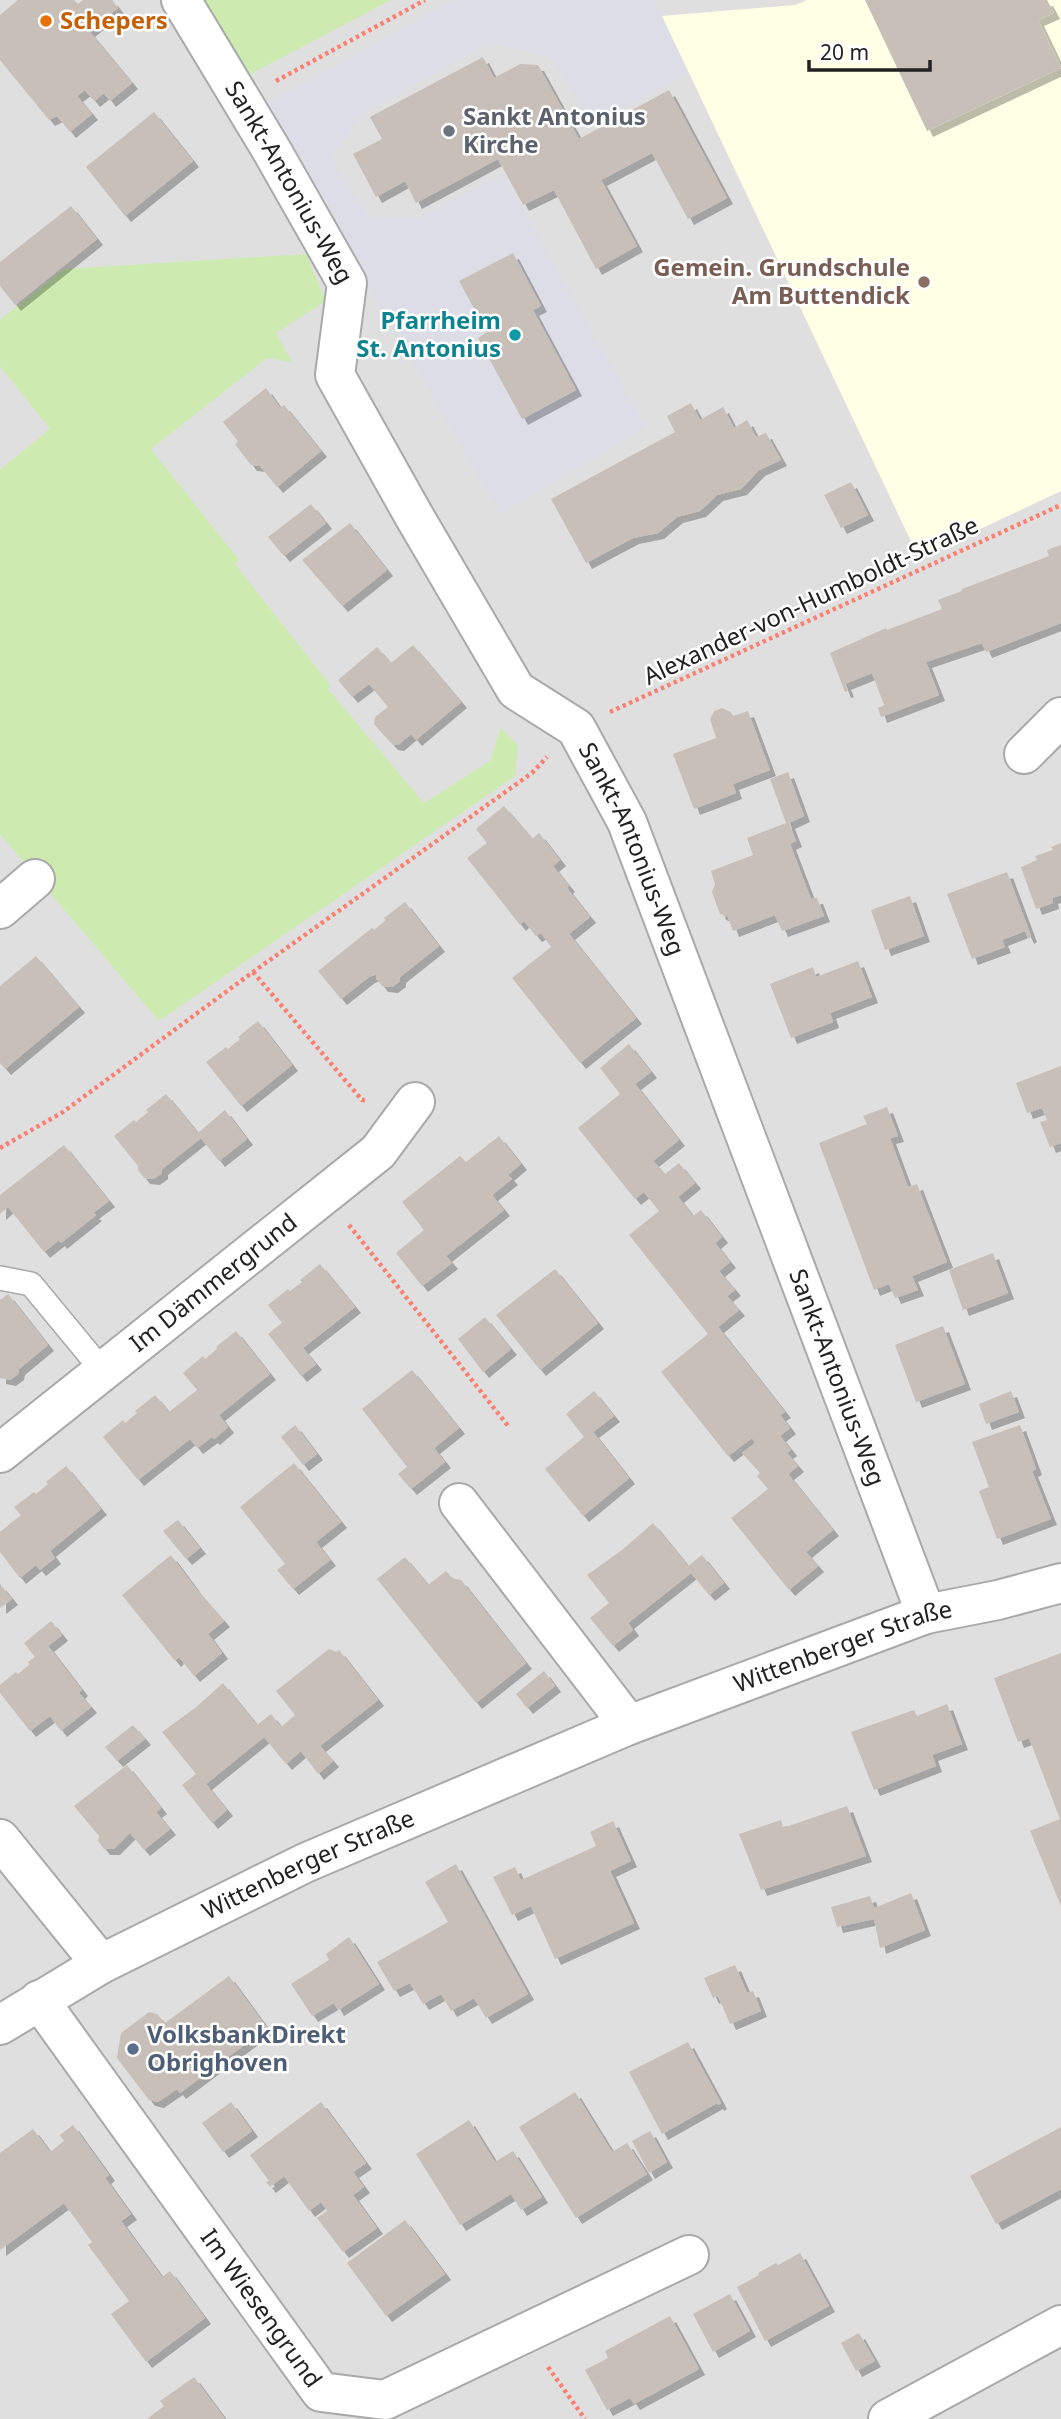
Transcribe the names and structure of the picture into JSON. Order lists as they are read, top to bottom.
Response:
{
  "streets": {
    "street": [
      "Sankt-Antonius-Weg",
      "Im Dämmergrund",
      "Wittenberger Straße",
      "Im Wiesengrund"
    ],
    "path": ["Alexander-von-Humboldt-Straße"]
  },
  "crossings": [
    ["Sankt-Antonius-Weg", "Alexander-von-Humboldt-Straße"],
    ["Sankt-Antonius-Weg", "Wittenberger Straße"],
    ["Wittenberger Straße", "Im Wiesengrund"]
  ],
  "places": [
    "Schepers",
    "Sankt Antonius Kirche",
    "Gemein. Grundschule Am Buttendick",
    "Pfarrheim St. Antonius",
    "VolksbankDirekt Obrighoven"
  ],
  "scale_bar": "20 m"
}
